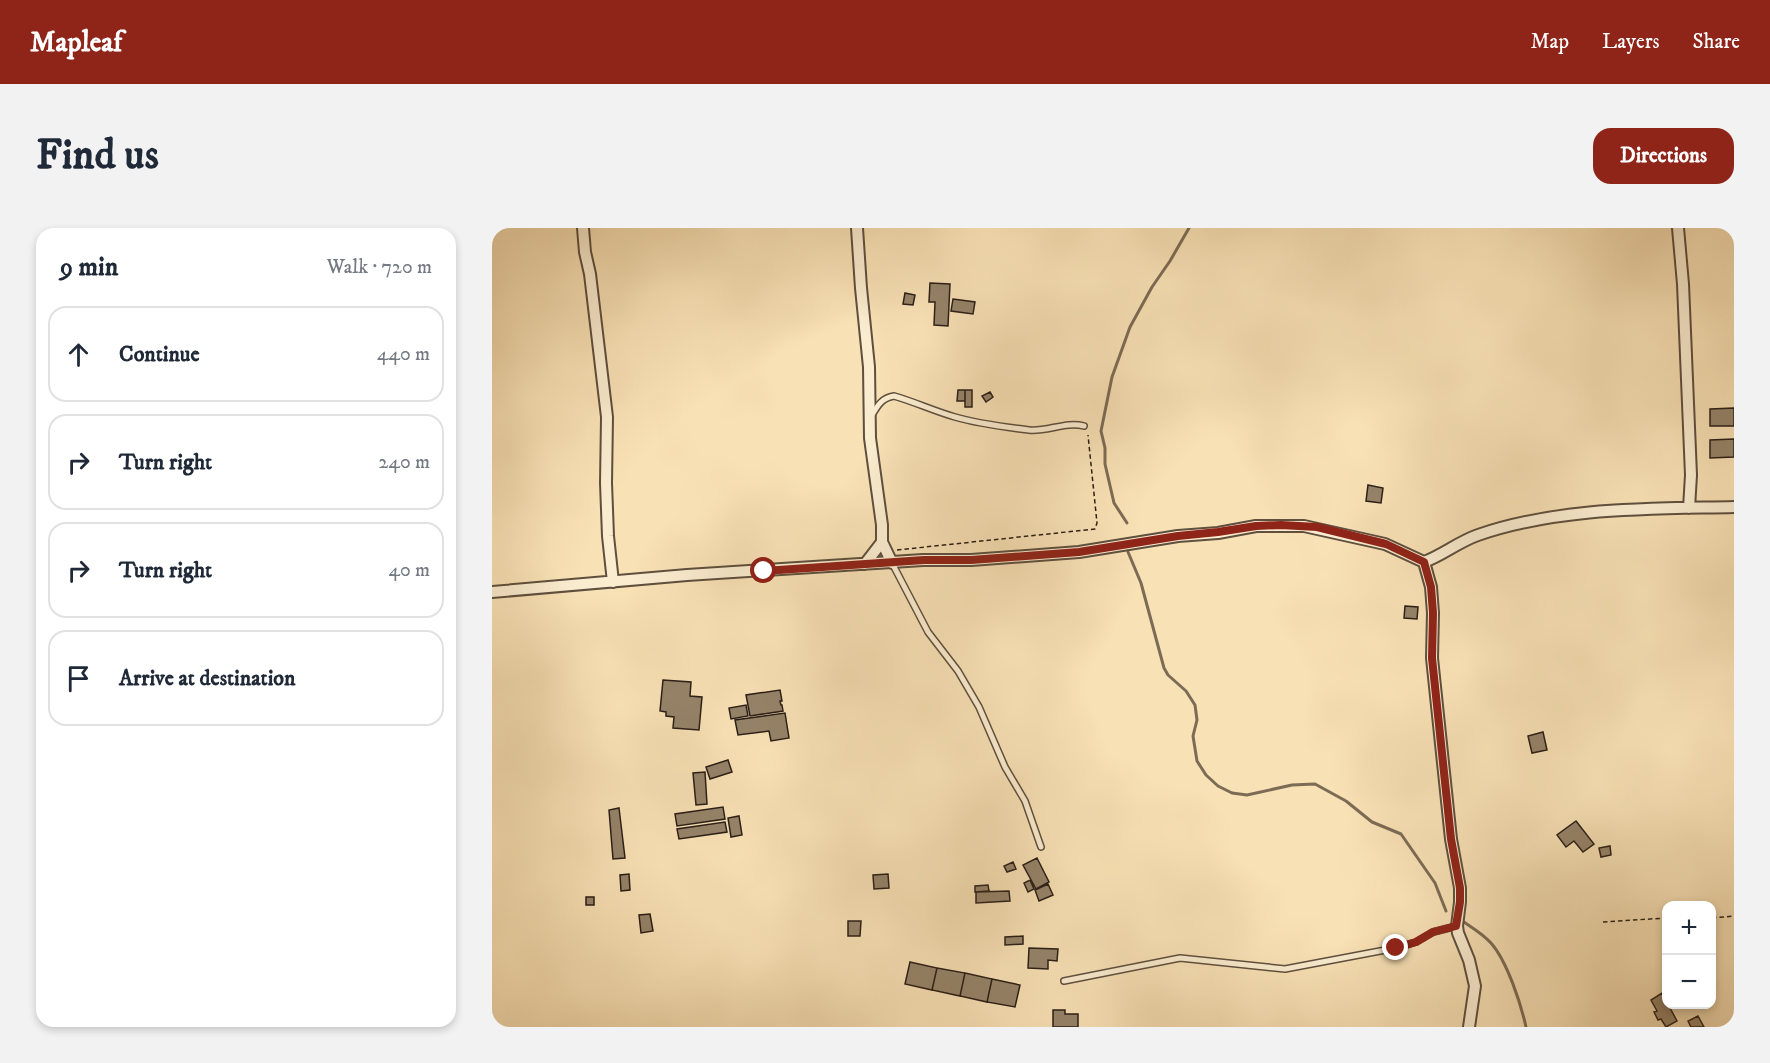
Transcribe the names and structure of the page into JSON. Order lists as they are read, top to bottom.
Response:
{
  "page": {
    "header": "Mapleaf",
    "nav": ["Map", "Layers", "Share"],
    "buttons": "Directions",
    "title": "Find us",
    "heading": ["9 min", "Walk · 720 m"],
    "list": [
      ["Continue", "440 m"],
      ["Turn right", "240 m"],
      ["Turn right", "40 m"],
      "Arrive at destination"
    ],
    "map_buttons": ["+", "−"]
  }
}
